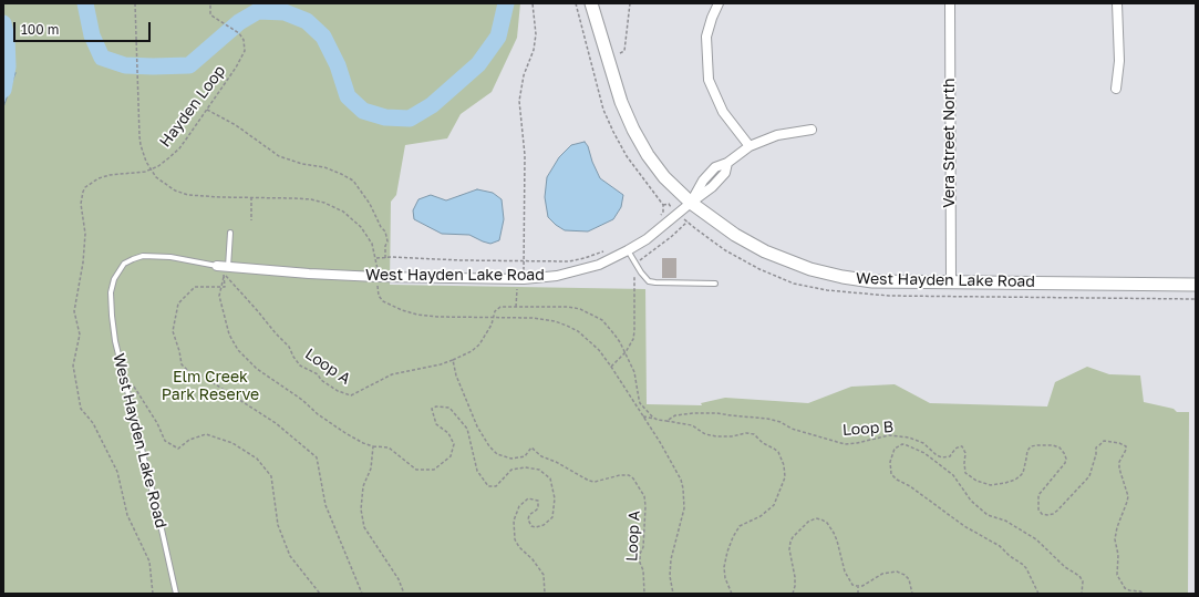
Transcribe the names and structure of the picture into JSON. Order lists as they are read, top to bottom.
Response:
{
  "streets": {
    "main road": ["West Hayden Lake Road"],
    "street": ["Vera Street North"],
    "path": ["Hayden Loop", "Loop A", "Loop B"]
  },
  "crossings": [
    ["Vera Street North", "West Hayden Lake Road"],
    ["West Hayden Lake Road", "Loop A"]
  ],
  "parks": ["Elm Creek Park Reserve"],
  "scale_bar": "100 m"
}
